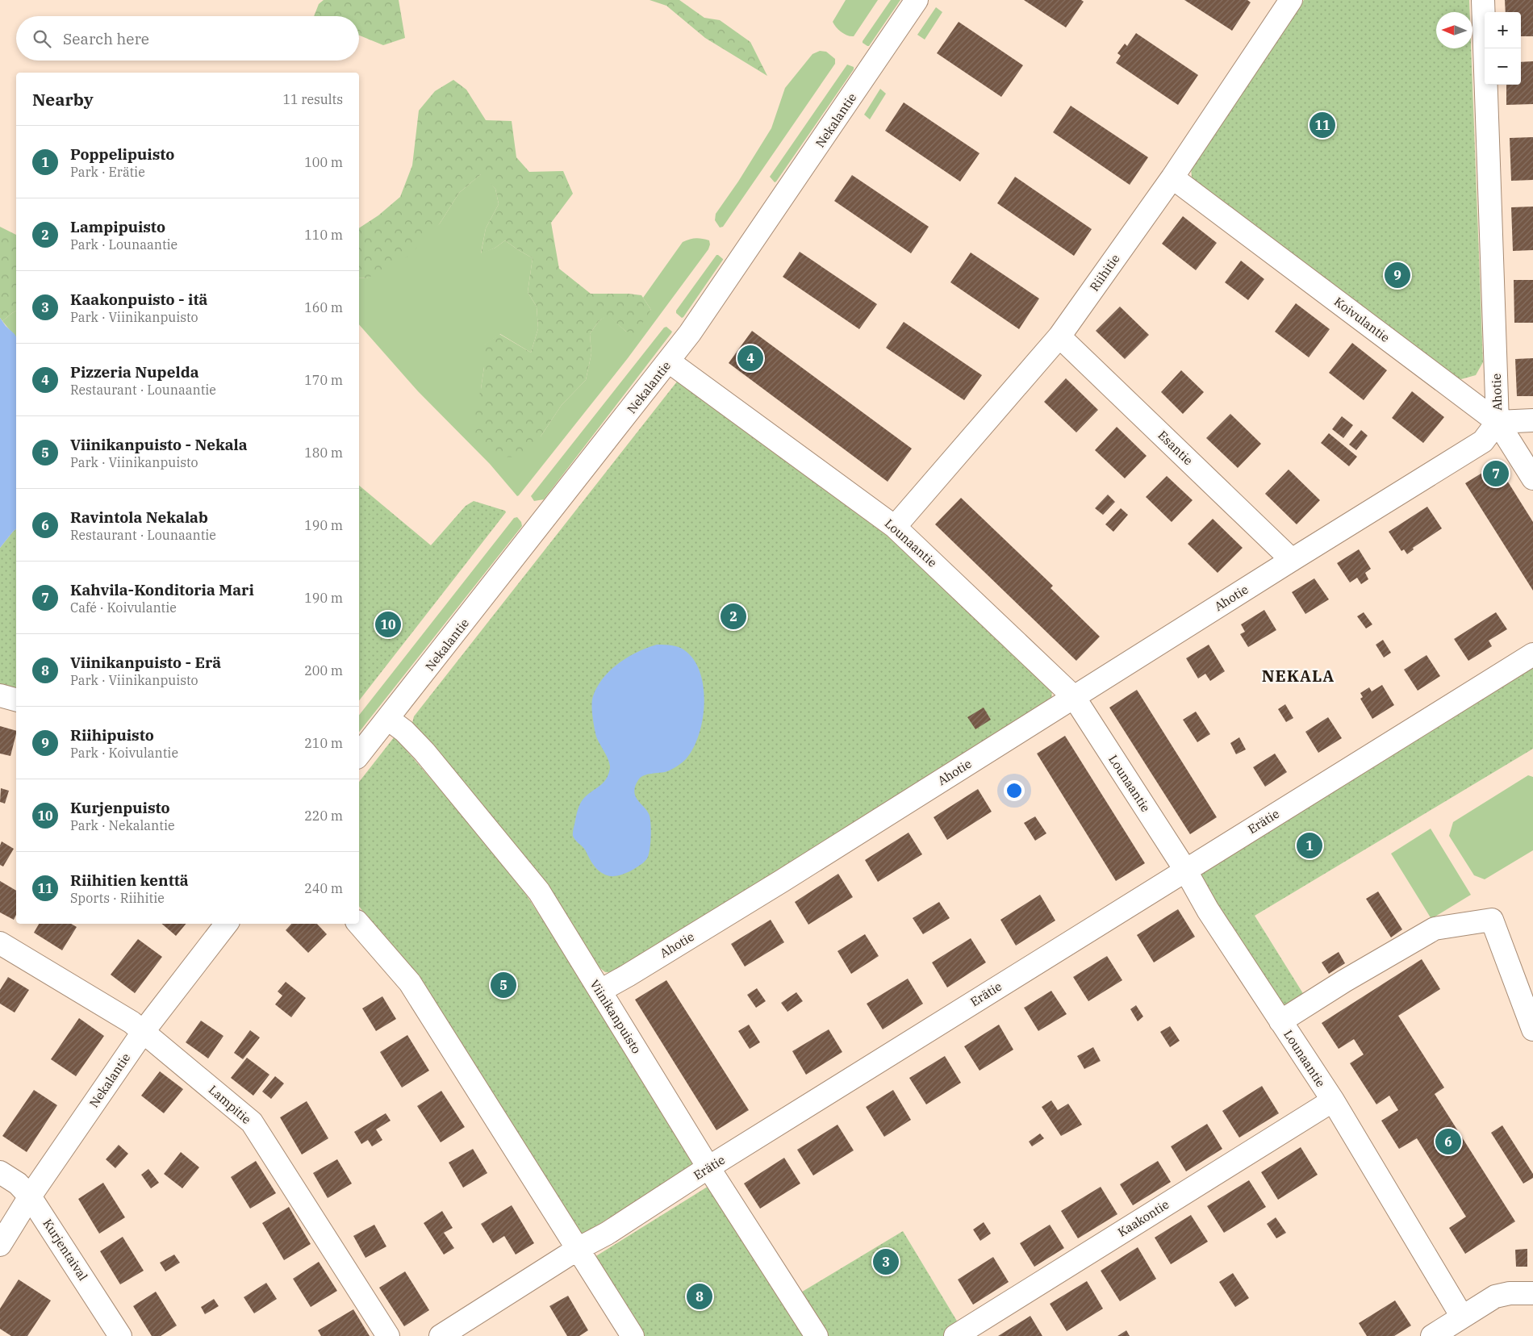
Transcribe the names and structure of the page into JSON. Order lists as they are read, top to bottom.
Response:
{
  "streets": {
    "street": [
      "Nekalantie",
      "Riihitie",
      "Koivulantie",
      "Ahotie",
      "Esantie",
      "Lounaantie",
      "Erätie",
      "Viinikanpuisto",
      "Lampitie",
      "Kaakontie",
      "Kurjentaival"
    ]
  },
  "crossings": [
    ["Nekalantie", "Lounaantie"],
    ["Nekalantie", "Viinikanpuisto"],
    ["Nekalantie", "Lampitie"],
    ["Nekalantie", "Kurjentaival"],
    ["Riihitie", "Koivulantie"],
    ["Riihitie", "Esantie"],
    ["Riihitie", "Lounaantie"],
    ["Koivulantie", "Ahotie"],
    ["Ahotie", "Esantie"],
    ["Ahotie", "Lounaantie"],
    ["Ahotie", "Viinikanpuisto"],
    ["Lounaantie", "Erätie"],
    ["Lounaantie", "Kaakontie"],
    ["Erätie", "Viinikanpuisto"]
  ],
  "districts": ["NEKALA"],
  "north": "left",
  "page": {
    "map_buttons": ["+", "−"],
    "search": "Search here",
    "heading": ["Nearby", "11 results"],
    "pins": [
      "11",
      "9",
      "4",
      "7",
      "2",
      "10",
      "1",
      "5",
      "6",
      "3",
      "8"
    ],
    "list": [
      {
        "mark": "1",
        "name": "Poppelipuisto",
        "note": "Park · Erätie",
        "value": "100 m"
      },
      {
        "mark": "2",
        "name": "Lampipuisto",
        "note": "Park · Lounaantie",
        "value": "110 m"
      },
      {
        "mark": "3",
        "name": "Kaakonpuisto - itä",
        "note": "Park · Viinikanpuisto",
        "value": "160 m"
      },
      {
        "mark": "4",
        "name": "Pizzeria Nupelda",
        "note": "Restaurant · Lounaantie",
        "value": "170 m"
      },
      {
        "mark": "5",
        "name": "Viinikanpuisto - Nekala",
        "note": "Park · Viinikanpuisto",
        "value": "180 m"
      },
      {
        "mark": "6",
        "name": "Ravintola Nekalab",
        "note": "Restaurant · Lounaantie",
        "value": "190 m"
      },
      {
        "mark": "7",
        "name": "Kahvila-Konditoria Mari",
        "note": "Café · Koivulantie",
        "value": "190 m"
      },
      {
        "mark": "8",
        "name": "Viinikanpuisto - Erä",
        "note": "Park · Viinikanpuisto",
        "value": "200 m"
      },
      {
        "mark": "9",
        "name": "Riihipuisto",
        "note": "Park · Koivulantie",
        "value": "210 m"
      },
      {
        "mark": "10",
        "name": "Kurjenpuisto",
        "note": "Park · Nekalantie",
        "value": "220 m"
      },
      {
        "mark": "11",
        "name": "Riihitien kenttä",
        "note": "Sports · Riihitie",
        "value": "240 m"
      }
    ]
  }
}
